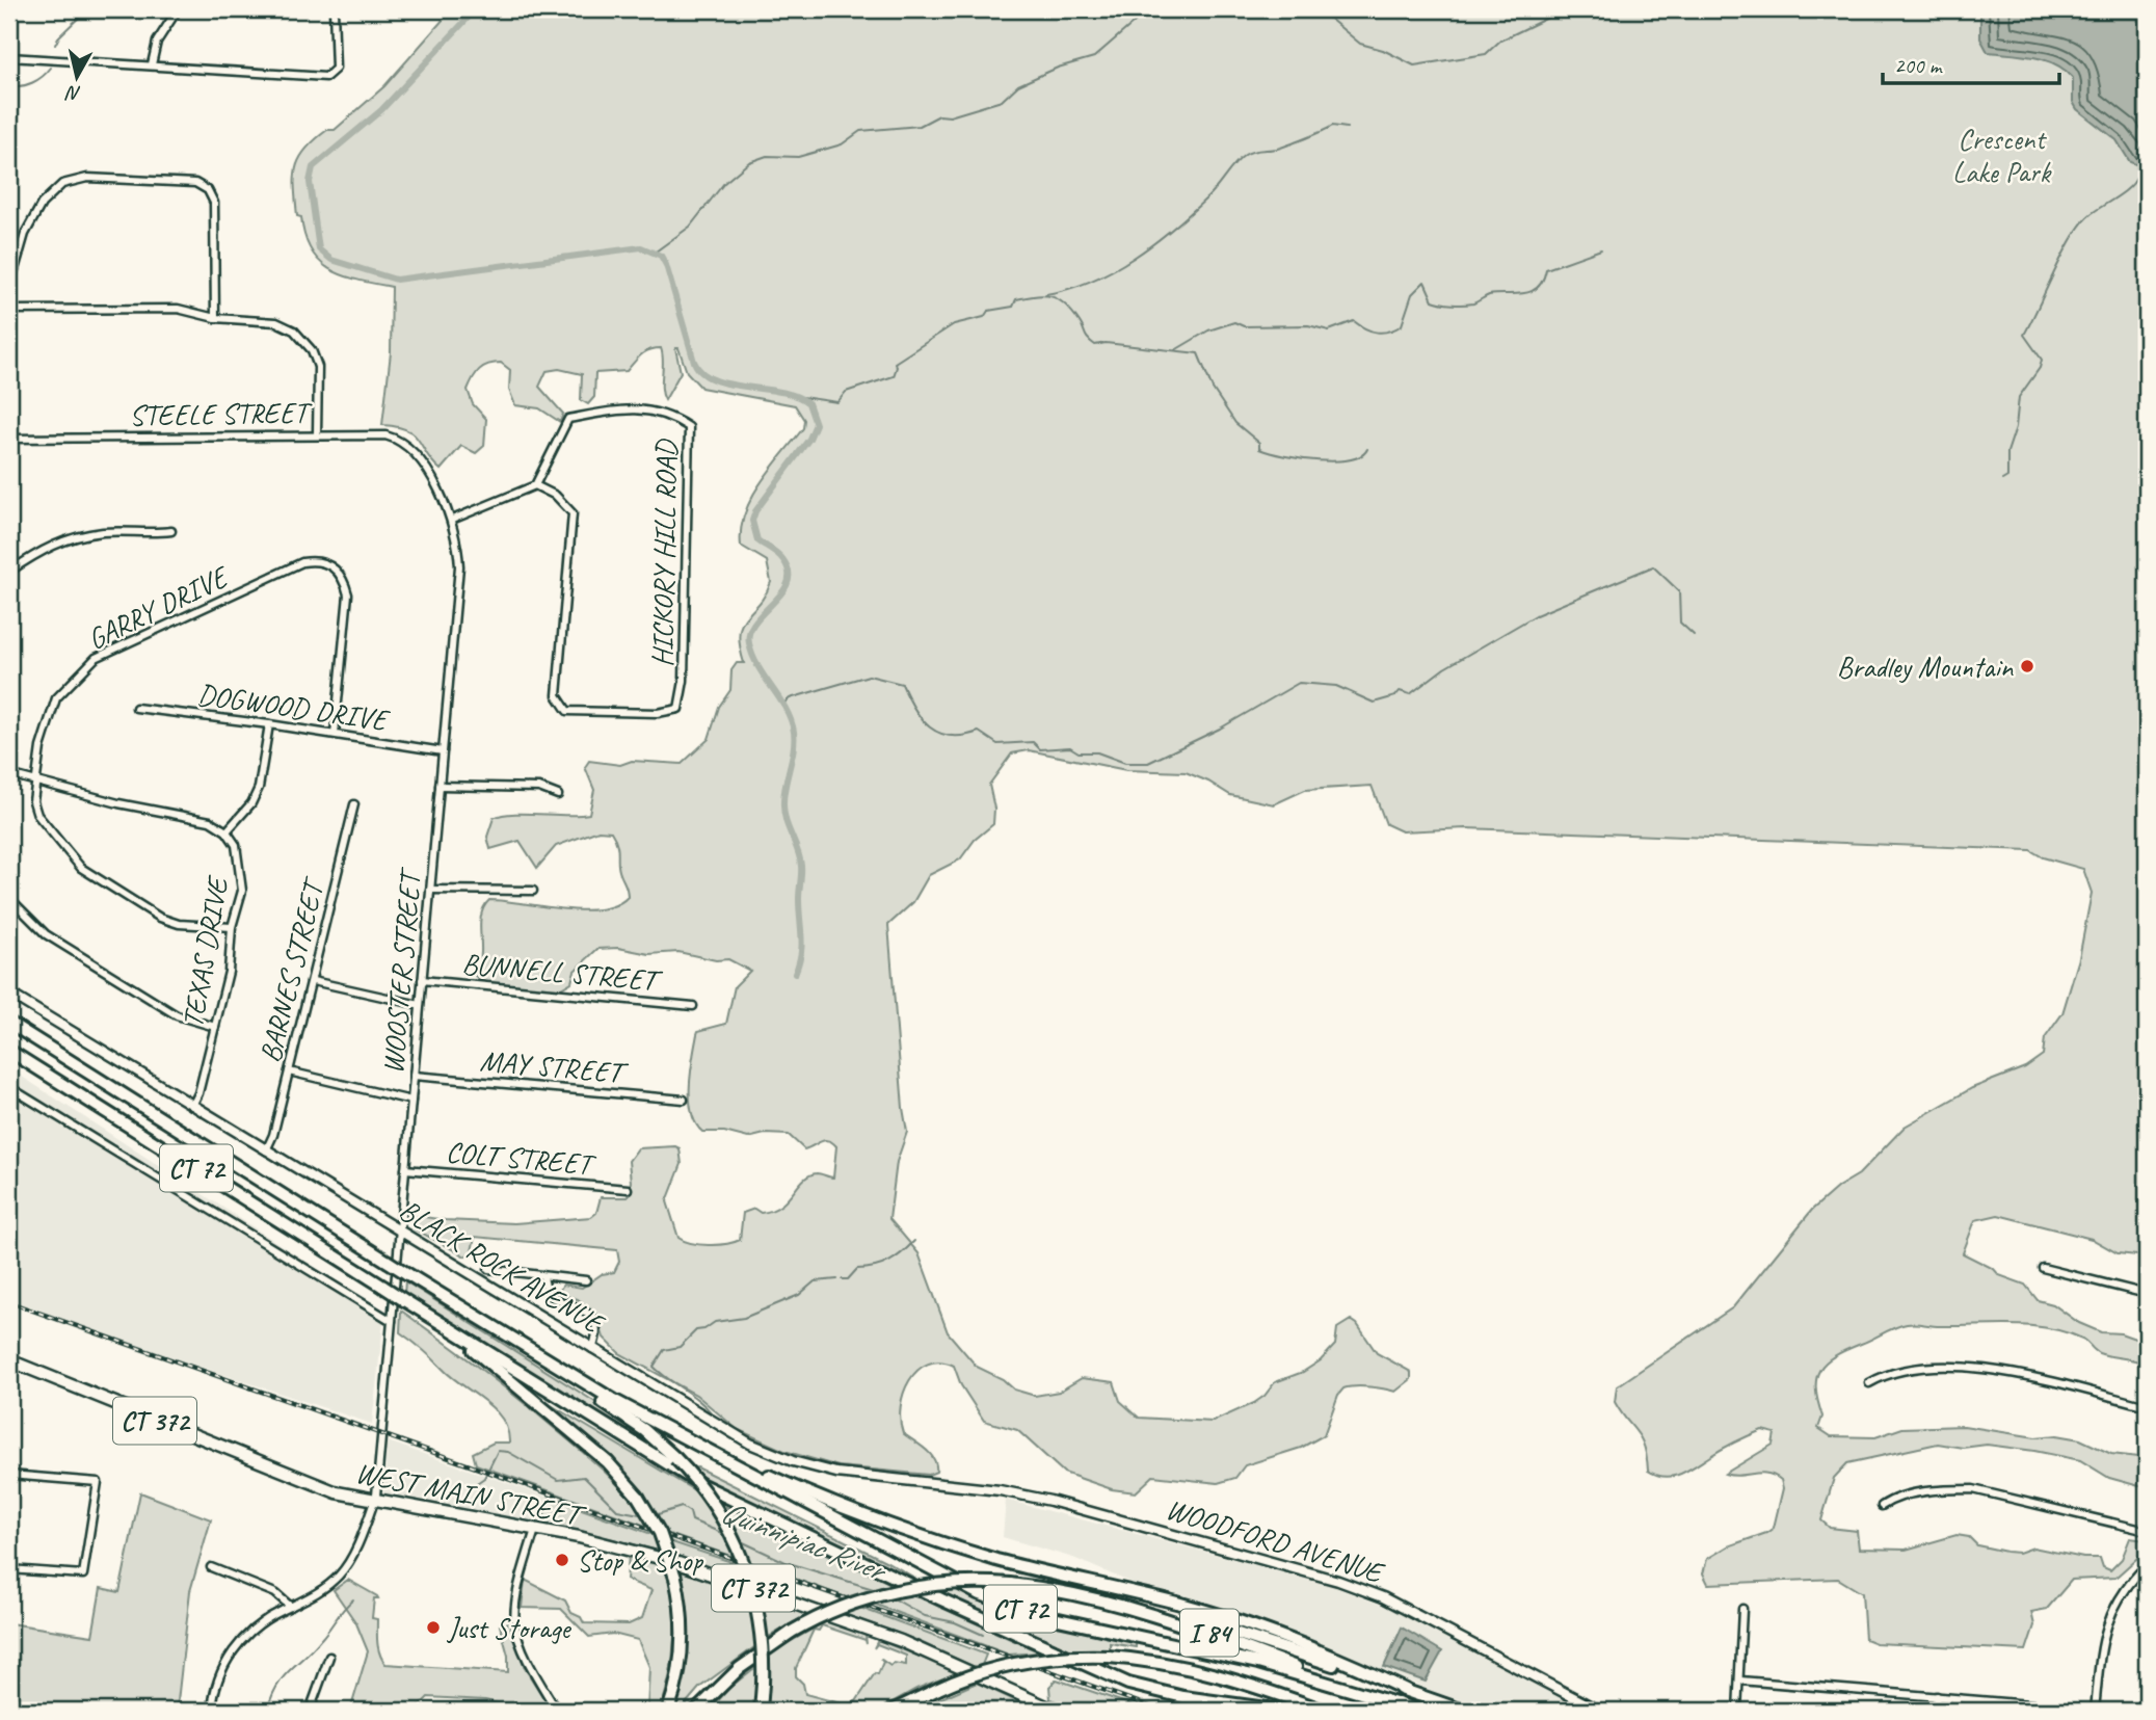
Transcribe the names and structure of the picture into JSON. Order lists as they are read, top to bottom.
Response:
{
  "streets": {
    "highway": ["CT 72", "I 84"],
    "main road": ["CT 372", "WEST MAIN STREET"],
    "street": [
      "STEELE STREET",
      "HICKORY HILL ROAD",
      "GARRY DRIVE",
      "DOGWOOD DRIVE",
      "TEXAS DRIVE",
      "BUNNELL STREET",
      "BARNES STREET",
      "WOOSTER STREET",
      "MAY STREET",
      "COLT STREET",
      "BLACK ROCK AVENUE",
      "WOODFORD AVENUE"
    ]
  },
  "crossings": [
    ["STEELE STREET", "WOOSTER STREET"],
    ["GARRY DRIVE", "DOGWOOD DRIVE"],
    ["GARRY DRIVE", "TEXAS DRIVE"],
    ["DOGWOOD DRIVE", "WOOSTER STREET"],
    ["TEXAS DRIVE", "BLACK ROCK AVENUE"],
    ["BUNNELL STREET", "WOOSTER STREET"],
    ["BARNES STREET", "BLACK ROCK AVENUE"],
    ["WOOSTER STREET", "MAY STREET"],
    ["WOOSTER STREET", "COLT STREET"],
    ["WOOSTER STREET", "BLACK ROCK AVENUE"],
    ["WOOSTER STREET", "WEST MAIN STREET"],
    ["CT 72", "I 84"],
    ["BLACK ROCK AVENUE", "WOODFORD AVENUE"]
  ],
  "water": ["Quinnipiac River"],
  "parks": ["Crescent Lake Park"],
  "places": ["Bradley Mountain", "Stop & Shop", "Just Storage"],
  "scale_bar": "200 m",
  "north": "bottom"
}
